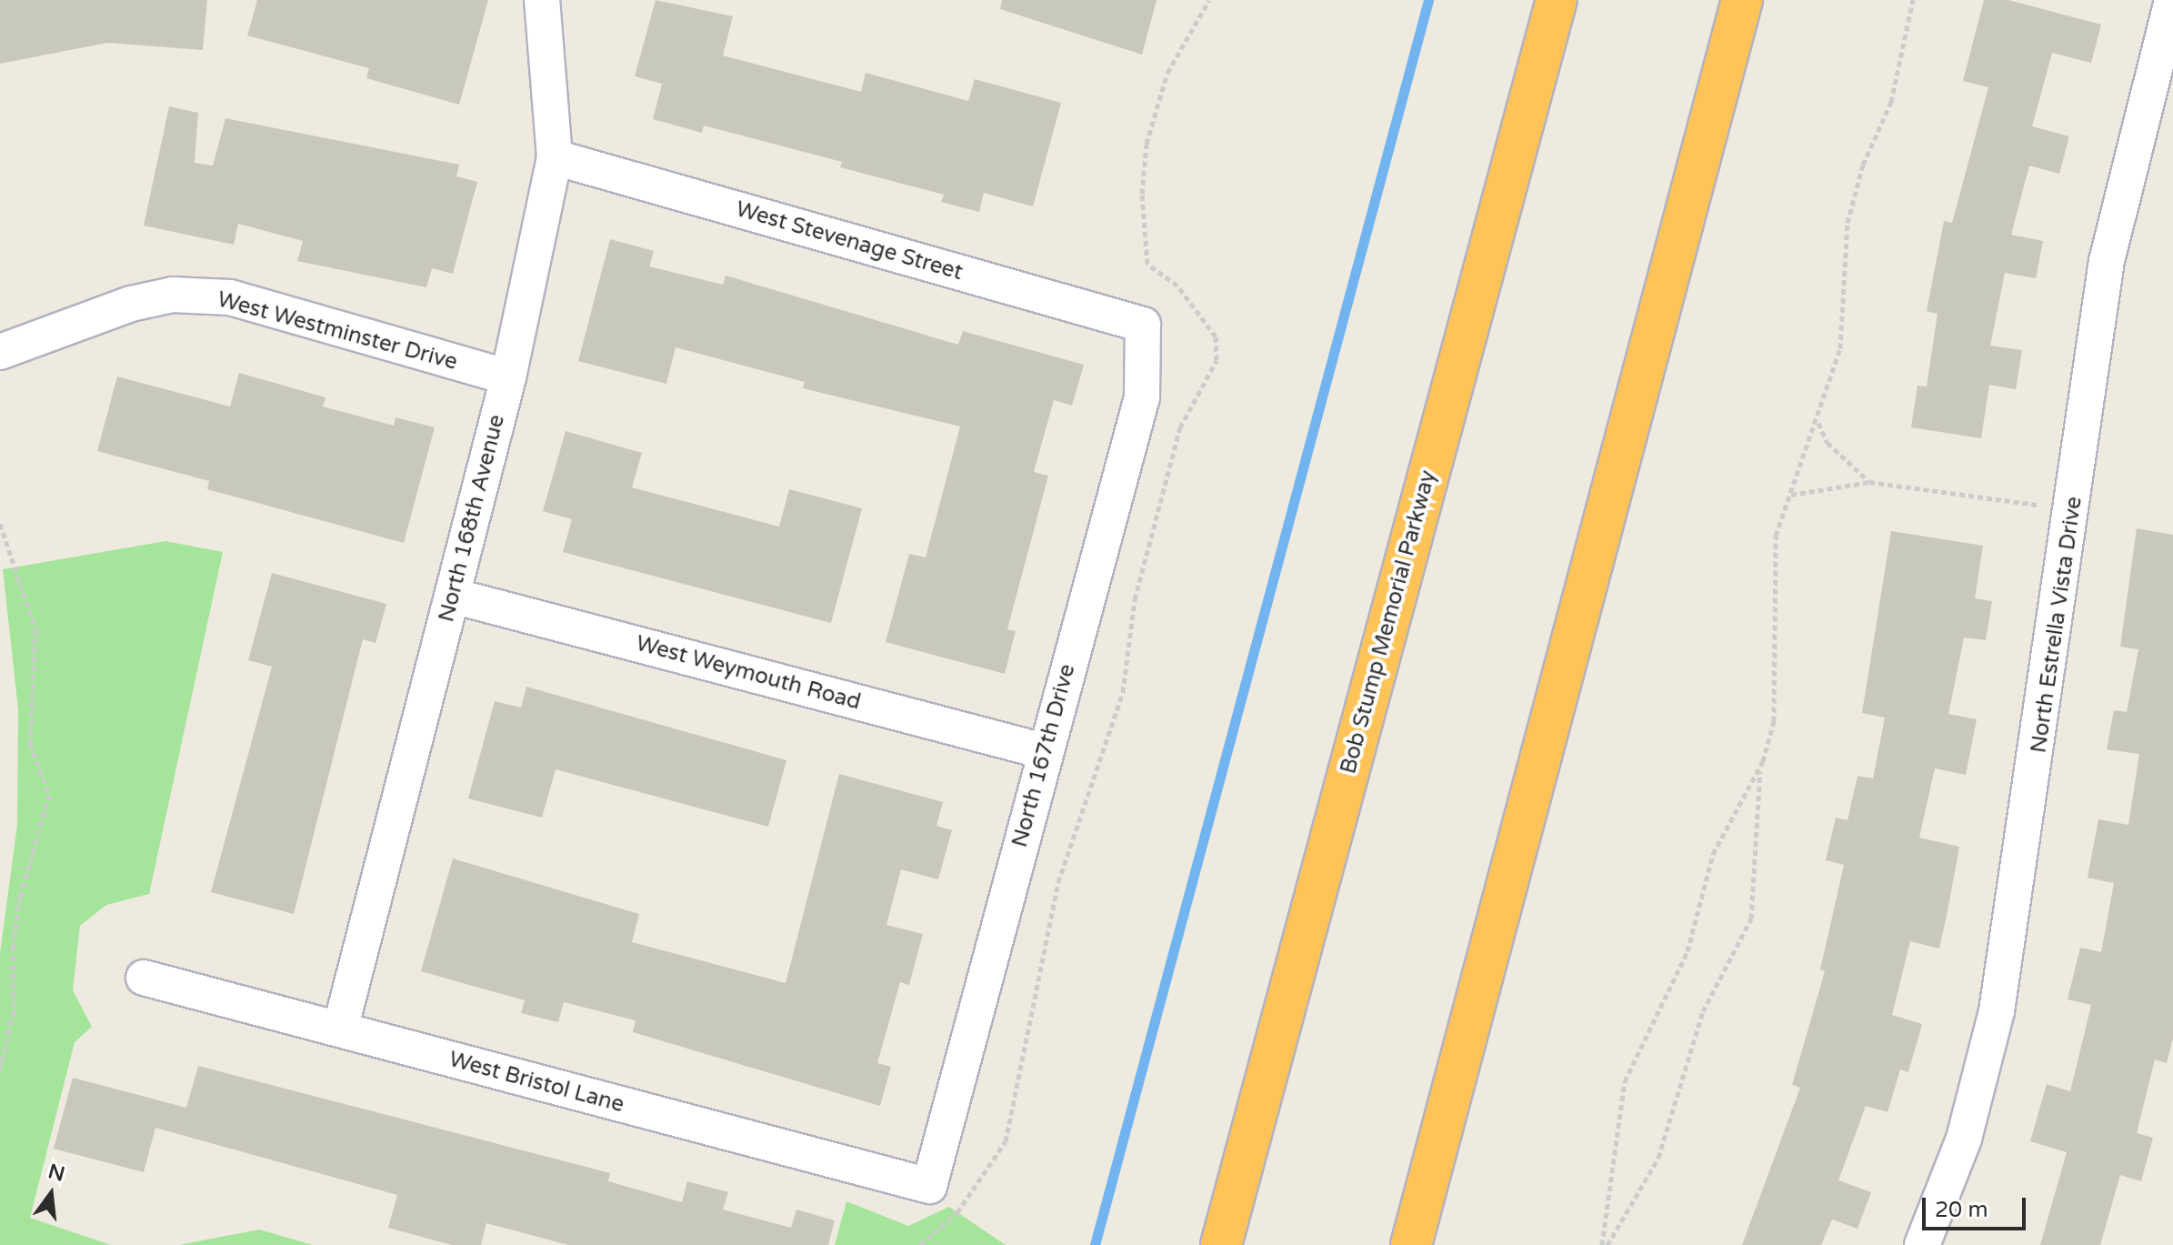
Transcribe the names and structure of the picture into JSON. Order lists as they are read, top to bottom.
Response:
{
  "streets": {
    "highway": ["Bob Stump Memorial Parkway"],
    "street": [
      "West Stevenage Street",
      "West Westminster Drive",
      "North 168th Avenue",
      "North Estrella Vista Drive",
      "West Weymouth Road",
      "North 167th Drive",
      "West Bristol Lane"
    ]
  },
  "crossings": [
    ["West Stevenage Street", "North 168th Avenue"],
    ["West Stevenage Street", "North 167th Drive"],
    ["West Westminster Drive", "North 168th Avenue"],
    ["North 168th Avenue", "West Weymouth Road"],
    ["North 168th Avenue", "West Bristol Lane"],
    ["West Weymouth Road", "North 167th Drive"],
    ["North 167th Drive", "West Bristol Lane"]
  ],
  "scale_bar": "20 m",
  "north": "top"
}
